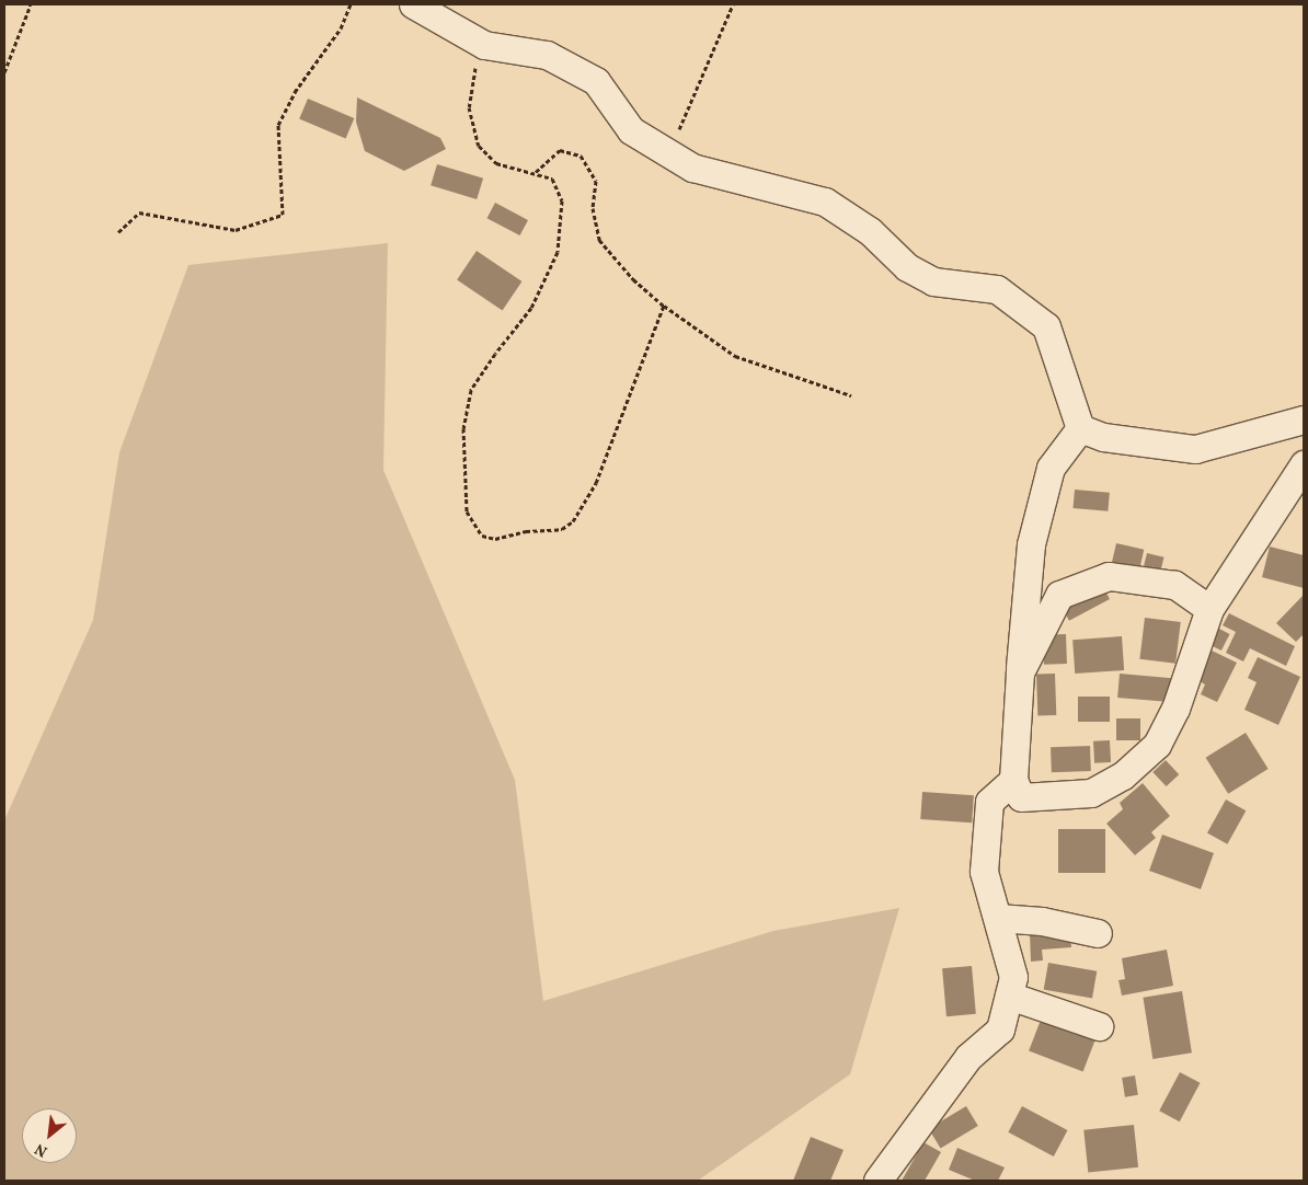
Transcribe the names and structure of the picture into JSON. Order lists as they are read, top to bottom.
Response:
{
  "north": "bottom left"
}
